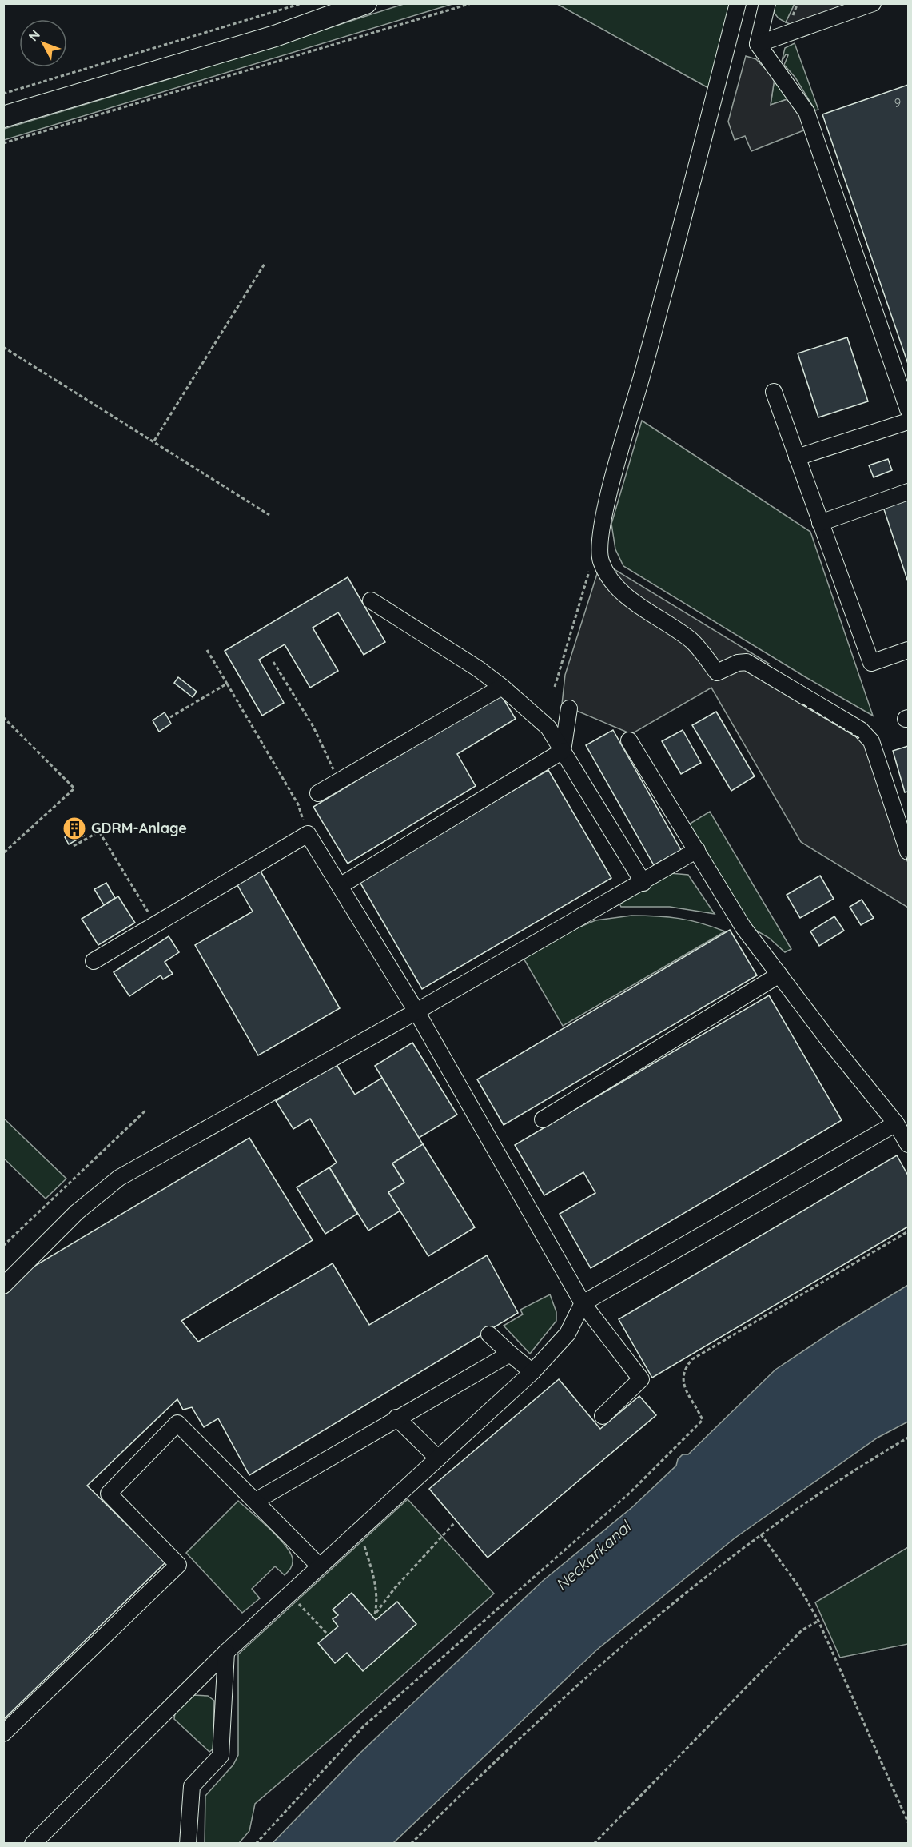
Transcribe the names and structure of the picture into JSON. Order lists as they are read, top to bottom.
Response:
{
  "water": ["Neckarkanal"],
  "places": {
    "building": ["GDRM-Anlage"]
  },
  "house_numbers": ["9"],
  "north": "top left"
}
